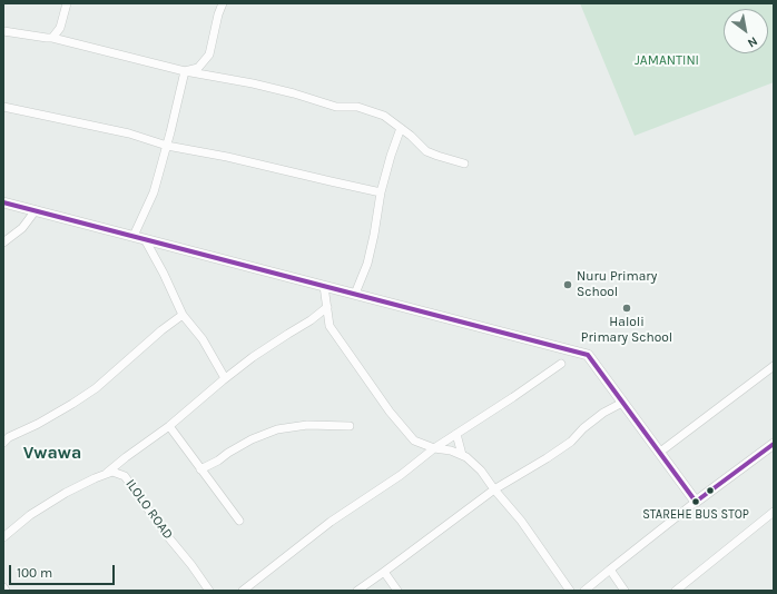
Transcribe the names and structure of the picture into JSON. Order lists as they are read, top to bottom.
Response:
{
  "streets": {
    "street": ["ILOLO ROAD"]
  },
  "districts": ["Vwawa"],
  "parks": ["JAMANTINI"],
  "places": ["Nuru Primary School", "Haloli Primary School", "STAREHE BUS STOP"],
  "scale_bar": "100 m",
  "north": "bottom right"
}
